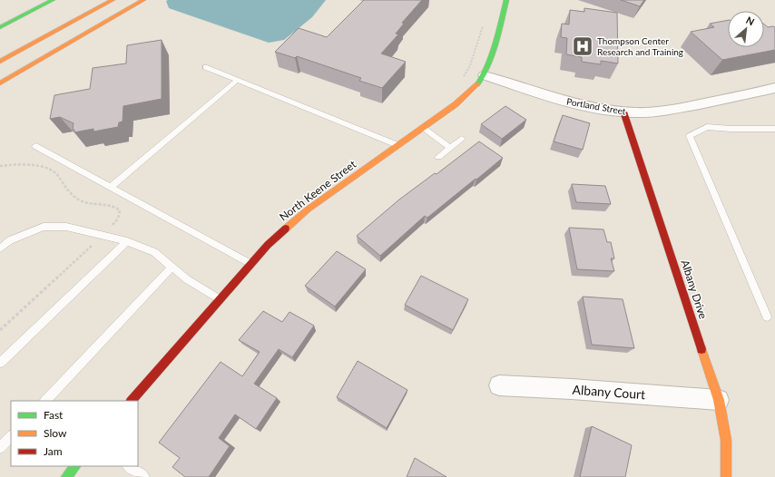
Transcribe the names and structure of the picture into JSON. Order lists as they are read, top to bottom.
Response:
{
  "streets": {
    "main road": ["North Keene Street", "Albany Drive"],
    "street": ["Portland Street", "Albany Court"]
  },
  "crossings": [
    ["Portland Street", "North Keene Street"],
    ["Portland Street", "Albany Drive"],
    ["Albany Drive", "Albany Court"]
  ],
  "places": {
    "hospital": ["Thompson Center Research and Training"]
  },
  "legend": ["Fast", "Slow", "Jam"],
  "north": "top right"
}
